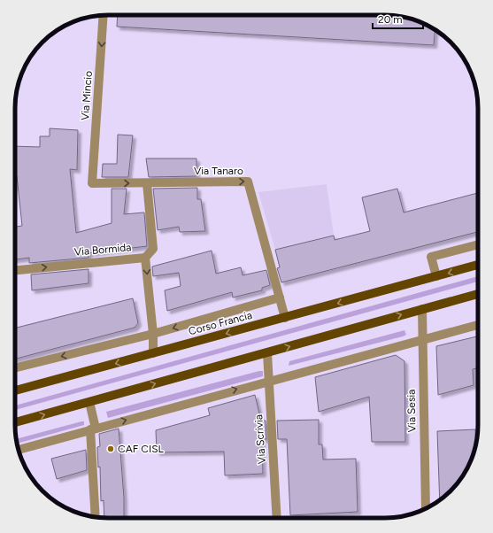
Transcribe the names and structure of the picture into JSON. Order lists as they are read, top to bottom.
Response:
{
  "streets": {
    "main road": ["Corso Francia"],
    "street": [
      "Via Mincio",
      "Via Tanaro",
      "Via Bormida",
      "Via Sesia",
      "Via Scrivia"
    ]
  },
  "crossings": [
    ["Via Mincio", "Via Tanaro"],
    ["Via Tanaro", "Corso Francia"],
    ["Via Bormida", "Corso Francia"]
  ],
  "one_way": ["Via Mincio"],
  "places": ["CAF CISL"],
  "scale_bar": "20 m"
}
